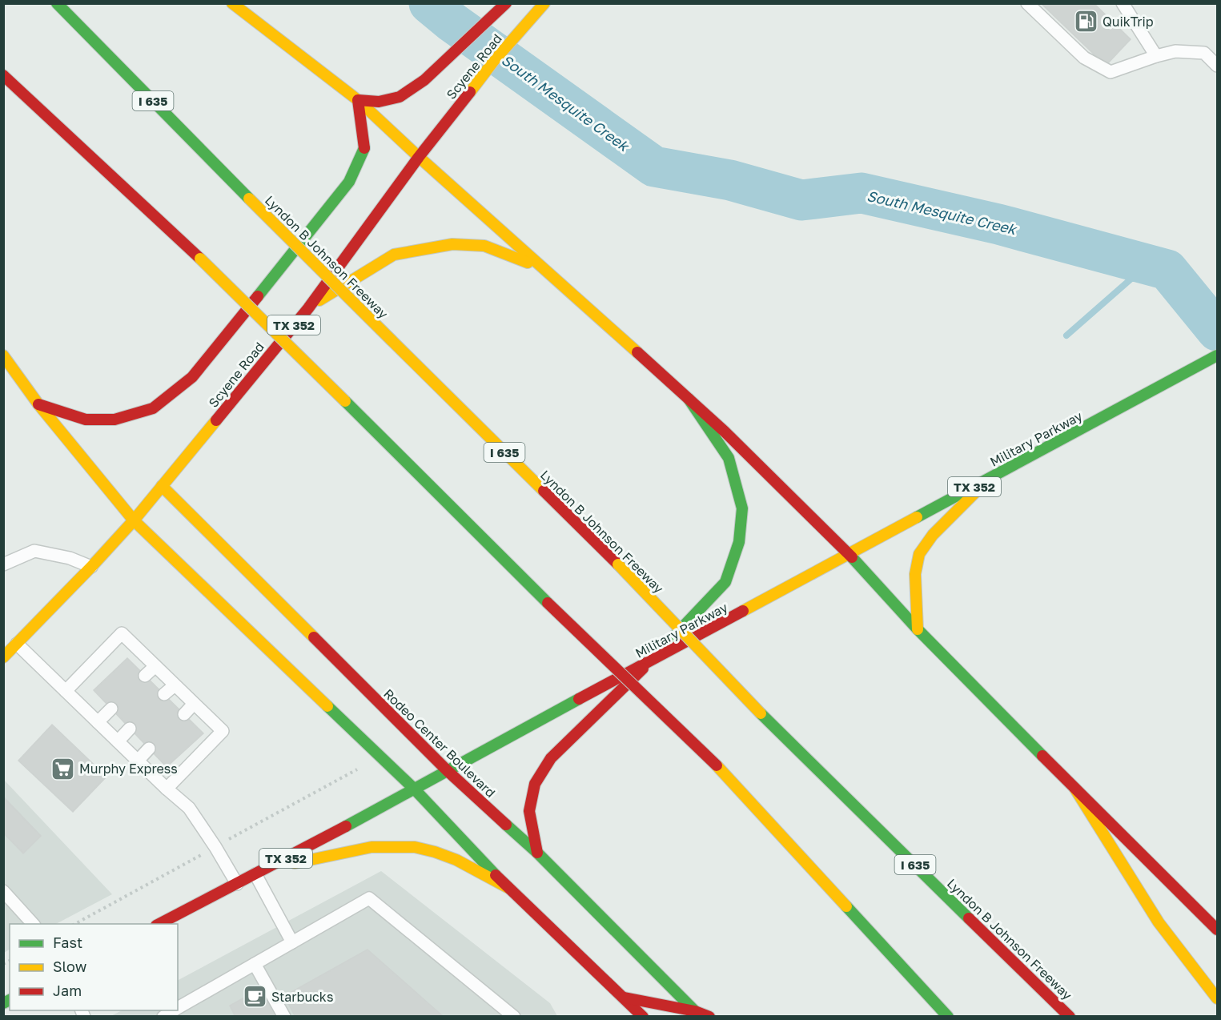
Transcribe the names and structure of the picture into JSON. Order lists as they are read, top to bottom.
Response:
{
  "streets": {
    "main road": [
      "Scyene Road",
      "I 635",
      "Lyndon B Johnson Freeway",
      "TX 352",
      "Military Parkway",
      "Rodeo Center Boulevard"
    ]
  },
  "crossings": [
    ["Scyene Road", "Rodeo Center Boulevard"],
    ["Military Parkway", "Rodeo Center Boulevard"]
  ],
  "water": ["South Mesquite Creek"],
  "places": {
    "fuel station": ["QuikTrip"],
    "supermarket": ["Murphy Express"],
    "cafe": ["Starbucks"]
  },
  "legend": ["Fast", "Slow", "Jam"]
}
